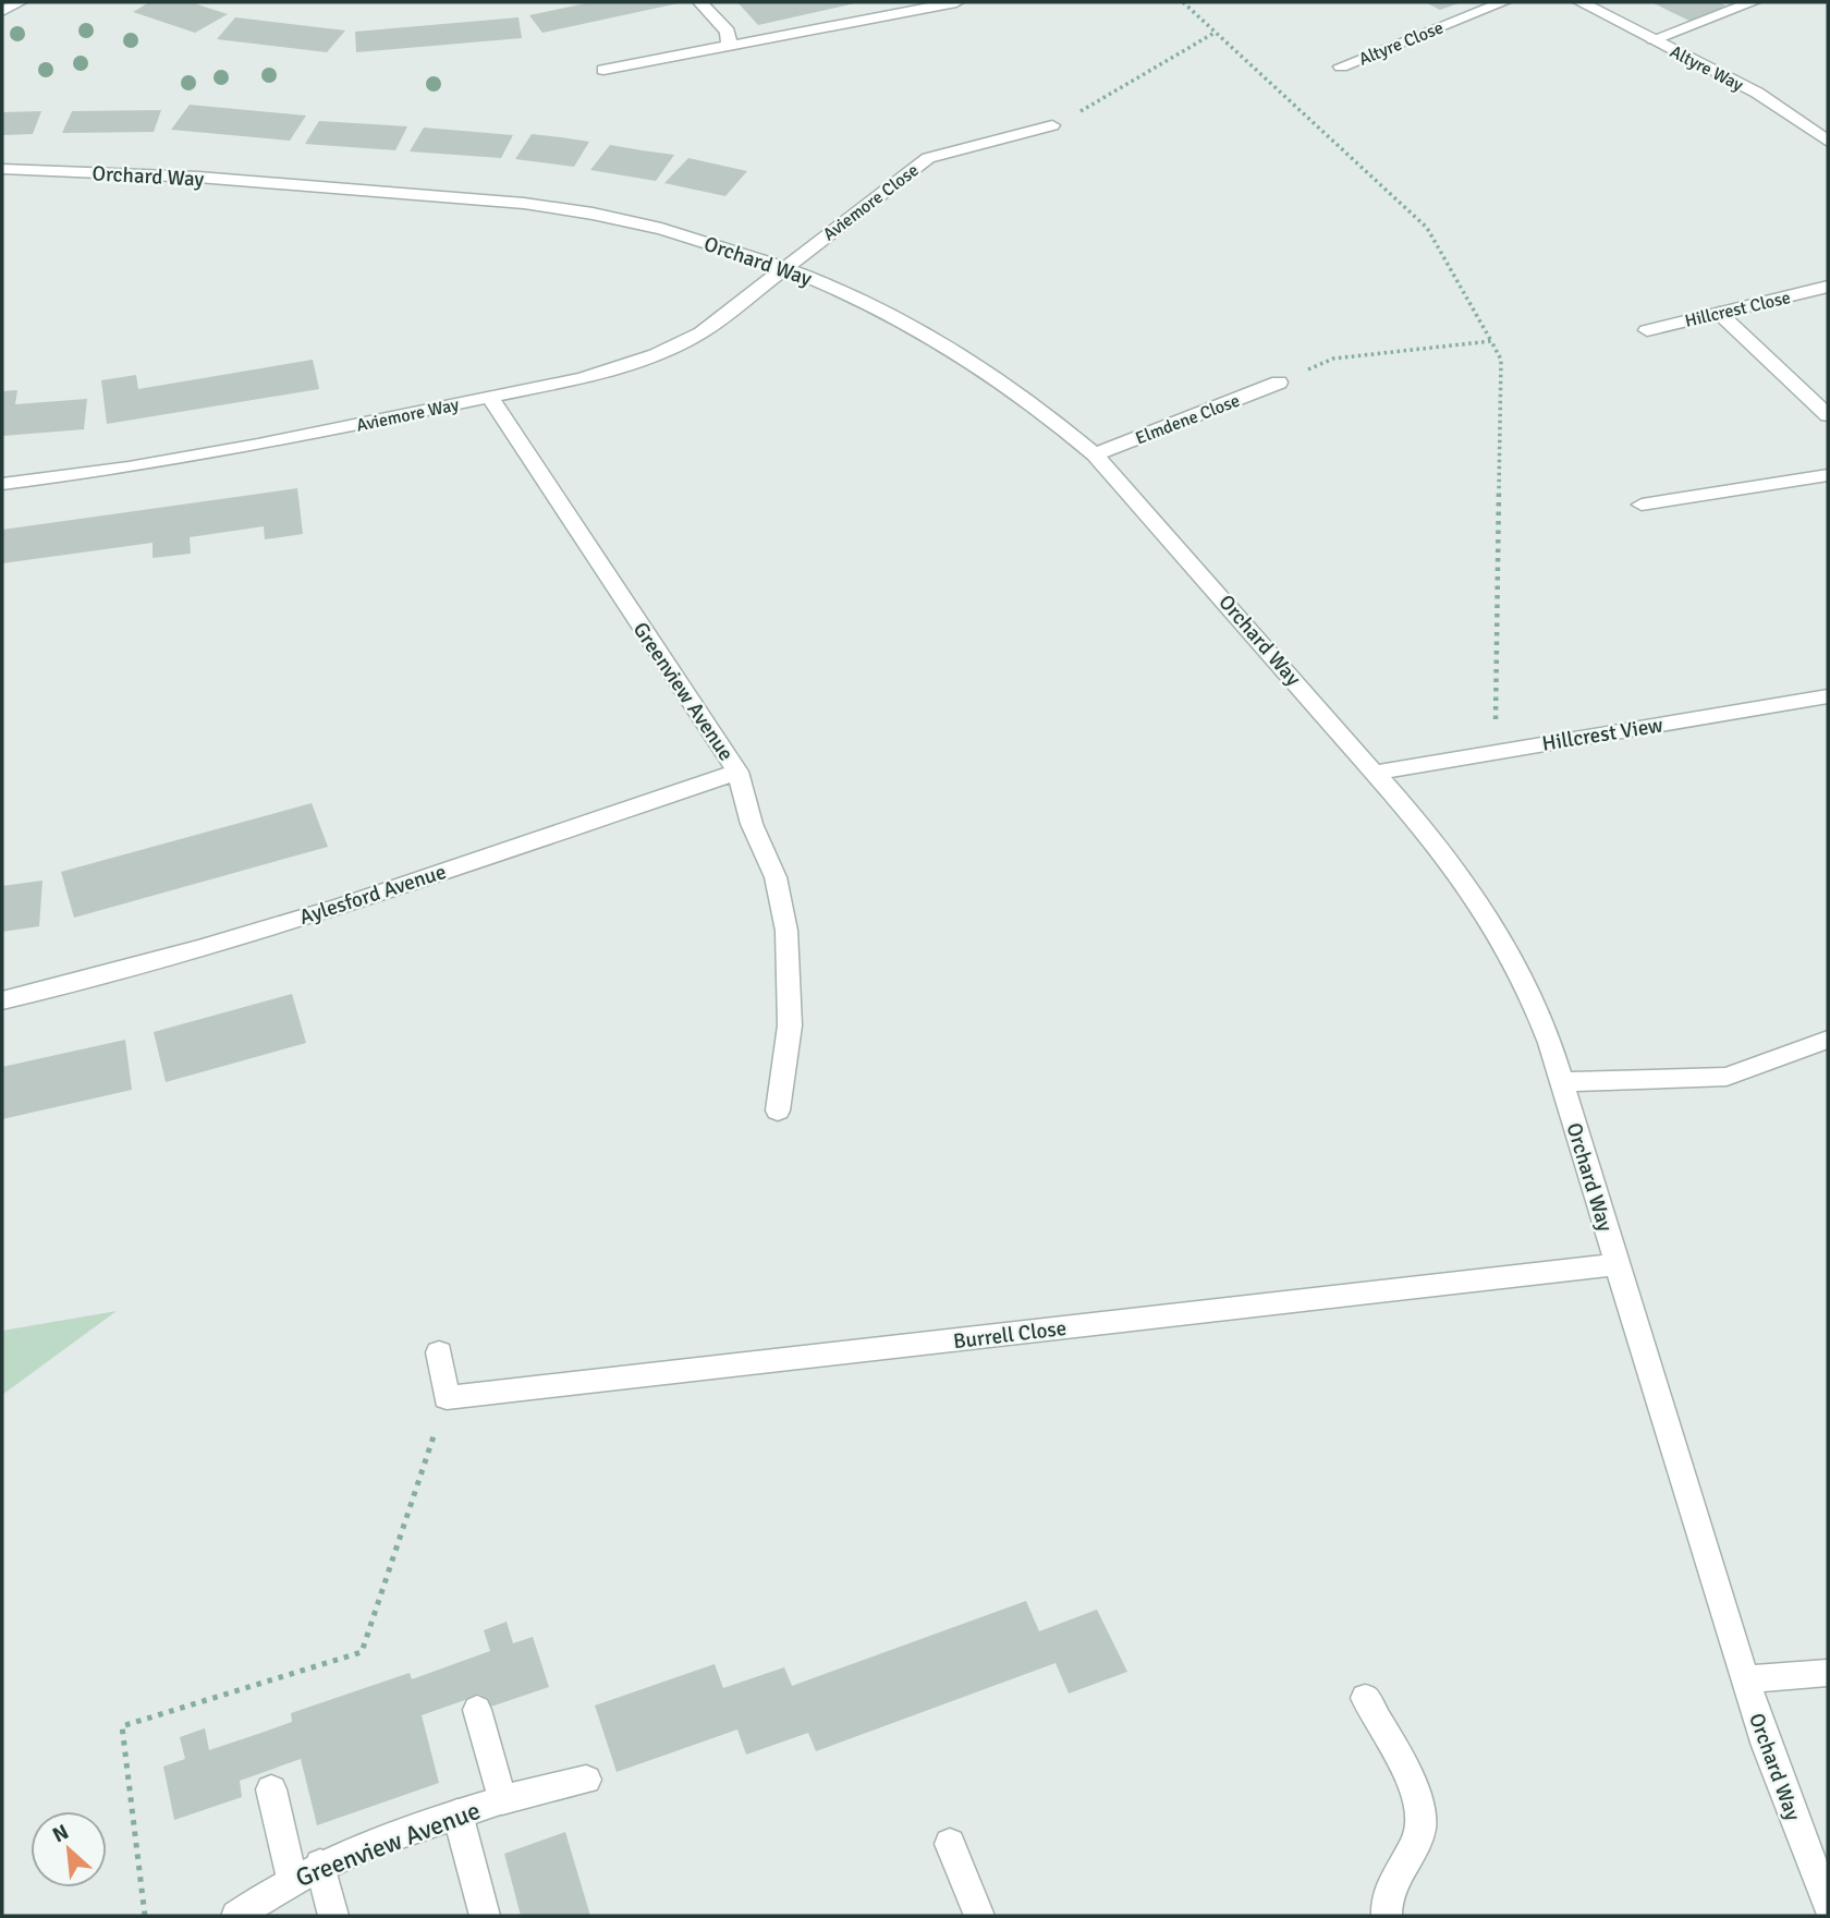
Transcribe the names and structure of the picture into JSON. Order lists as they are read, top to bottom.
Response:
{
  "streets": {
    "street": [
      "Altyre Close",
      "Altyre Way",
      "Orchard Way",
      "Aviemore Close",
      "Hillcrest Close",
      "Aviemore Way",
      "Elmdene Close",
      "Greenview Avenue",
      "Hillcrest View",
      "Aylesford Avenue",
      "Burrell Close"
    ]
  },
  "crossings": [
    ["Orchard Way", "Aviemore Close"],
    ["Orchard Way", "Aviemore Way"],
    ["Orchard Way", "Elmdene Close"],
    ["Orchard Way", "Hillcrest View"],
    ["Orchard Way", "Burrell Close"],
    ["Aviemore Close", "Aviemore Way"],
    ["Aviemore Way", "Greenview Avenue"],
    ["Greenview Avenue", "Aylesford Avenue"]
  ],
  "north": "top left"
}
